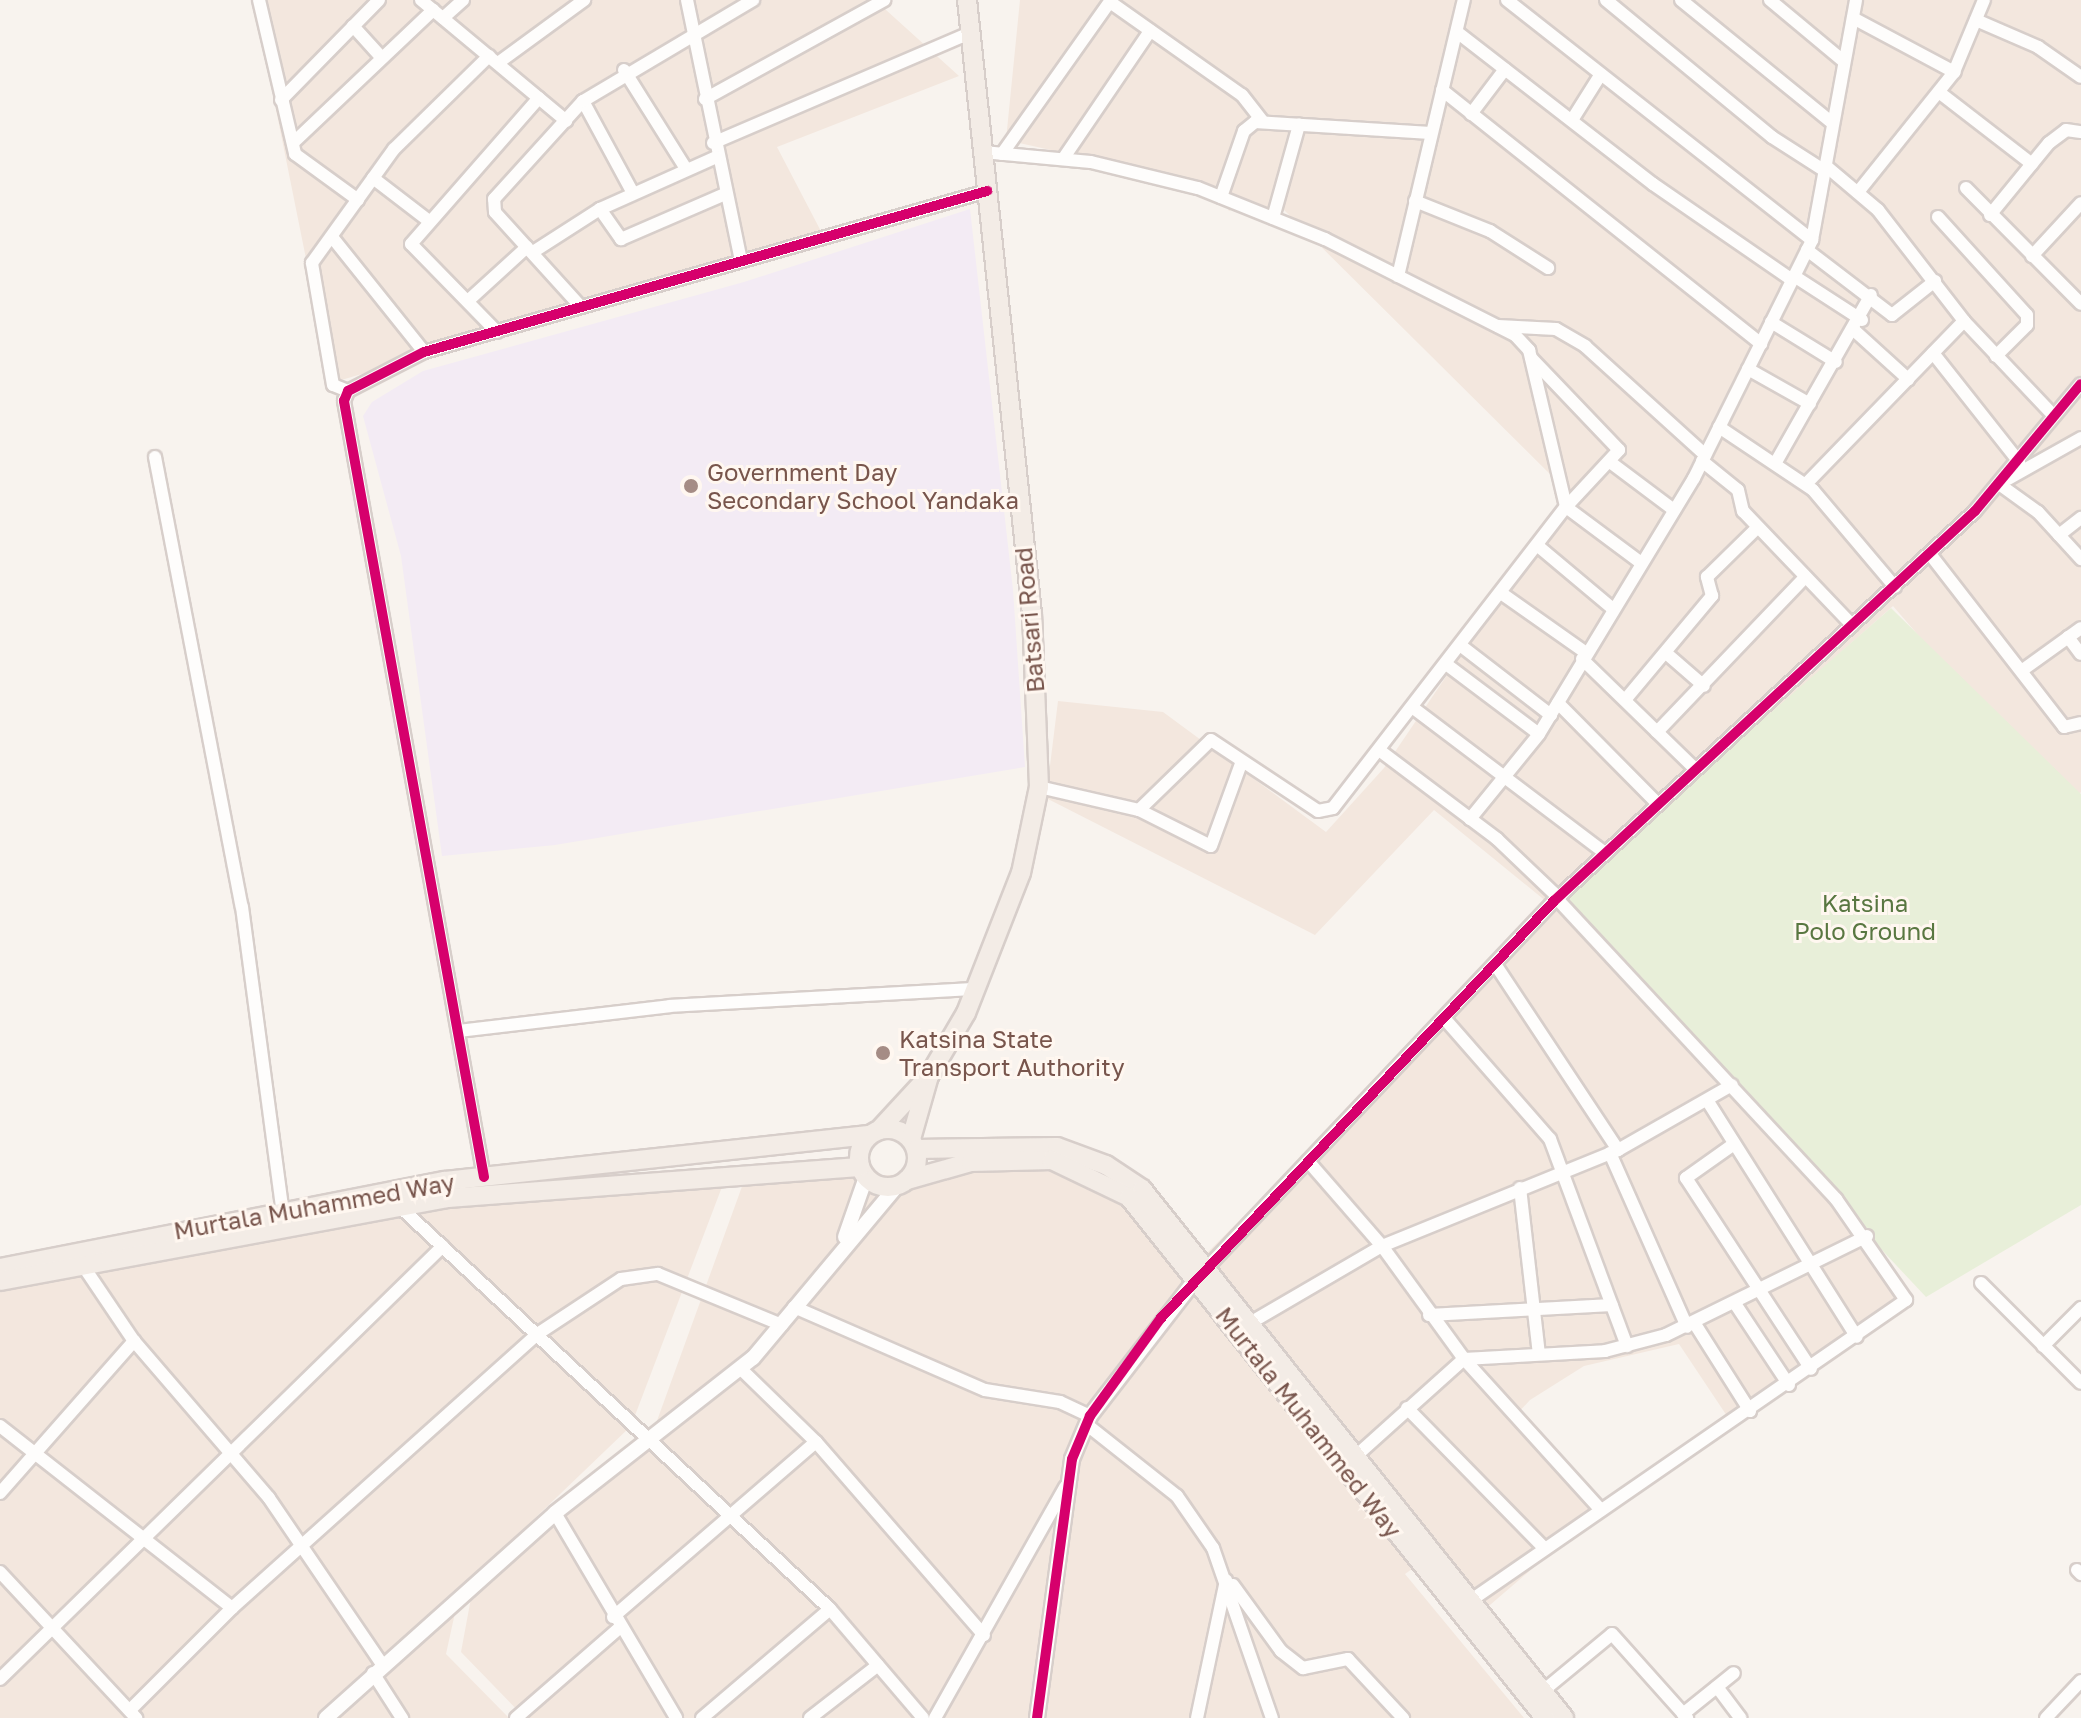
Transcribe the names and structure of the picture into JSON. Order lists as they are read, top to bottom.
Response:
{
  "streets": {
    "main road": ["Batsari Road", "Murtala Muhammed Way"]
  },
  "parks": ["Katsina Polo Ground"],
  "places": ["Government Day Secondary School Yandaka", "Katsina State Transport Authority"]
}
